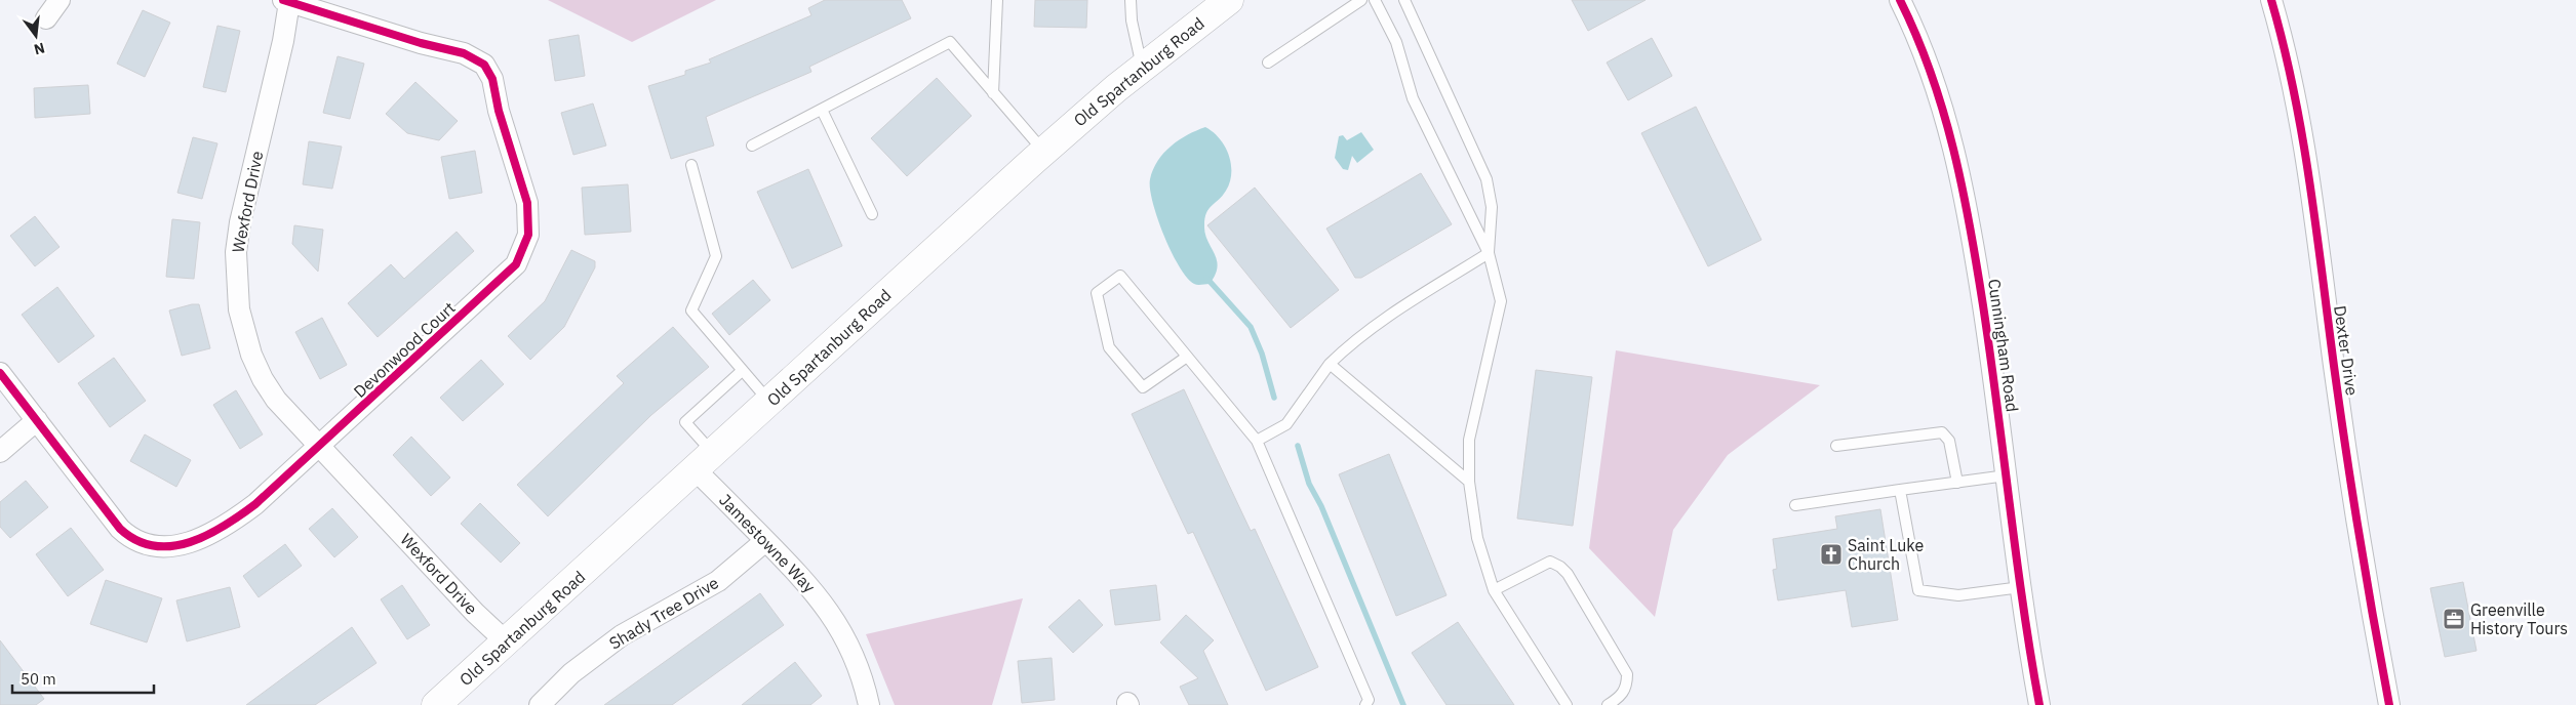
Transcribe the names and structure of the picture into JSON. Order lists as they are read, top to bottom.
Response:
{
  "streets": {
    "main road": ["Old Spartanburg Road"],
    "street": [
      "Wexford Drive",
      "Cunningham Road",
      "Devonwood Court",
      "Dexter Drive",
      "Jamestowne Way",
      "Shady Tree Drive"
    ]
  },
  "crossings": [
    ["Old Spartanburg Road", "Wexford Drive"],
    ["Old Spartanburg Road", "Jamestowne Way"],
    ["Wexford Drive", "Devonwood Court"],
    ["Jamestowne Way", "Shady Tree Drive"]
  ],
  "places": {
    "church": ["Saint Luke Church"],
    "office": ["Greenville History Tours"]
  },
  "scale_bar": "50 m",
  "north": "bottom"
}
